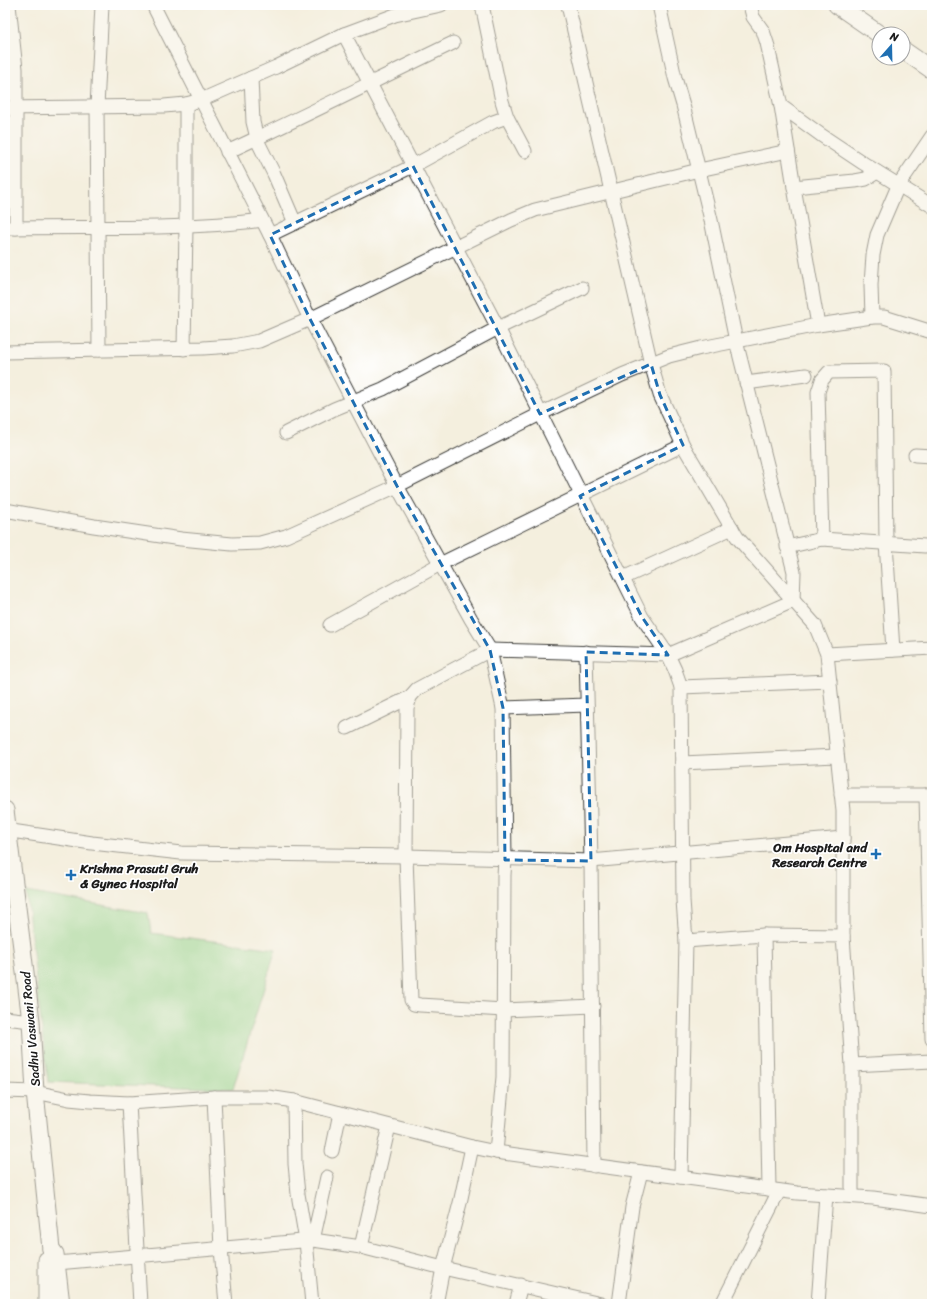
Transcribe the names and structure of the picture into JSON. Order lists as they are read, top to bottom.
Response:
{
  "streets": {
    "street": ["Sadhu Vaswani Road"]
  },
  "places": {
    "health": ["Om Hospital and Research Centre", "Krishna Prasuti Gruh & Gynec Hospital"]
  },
  "north": "top"
}
